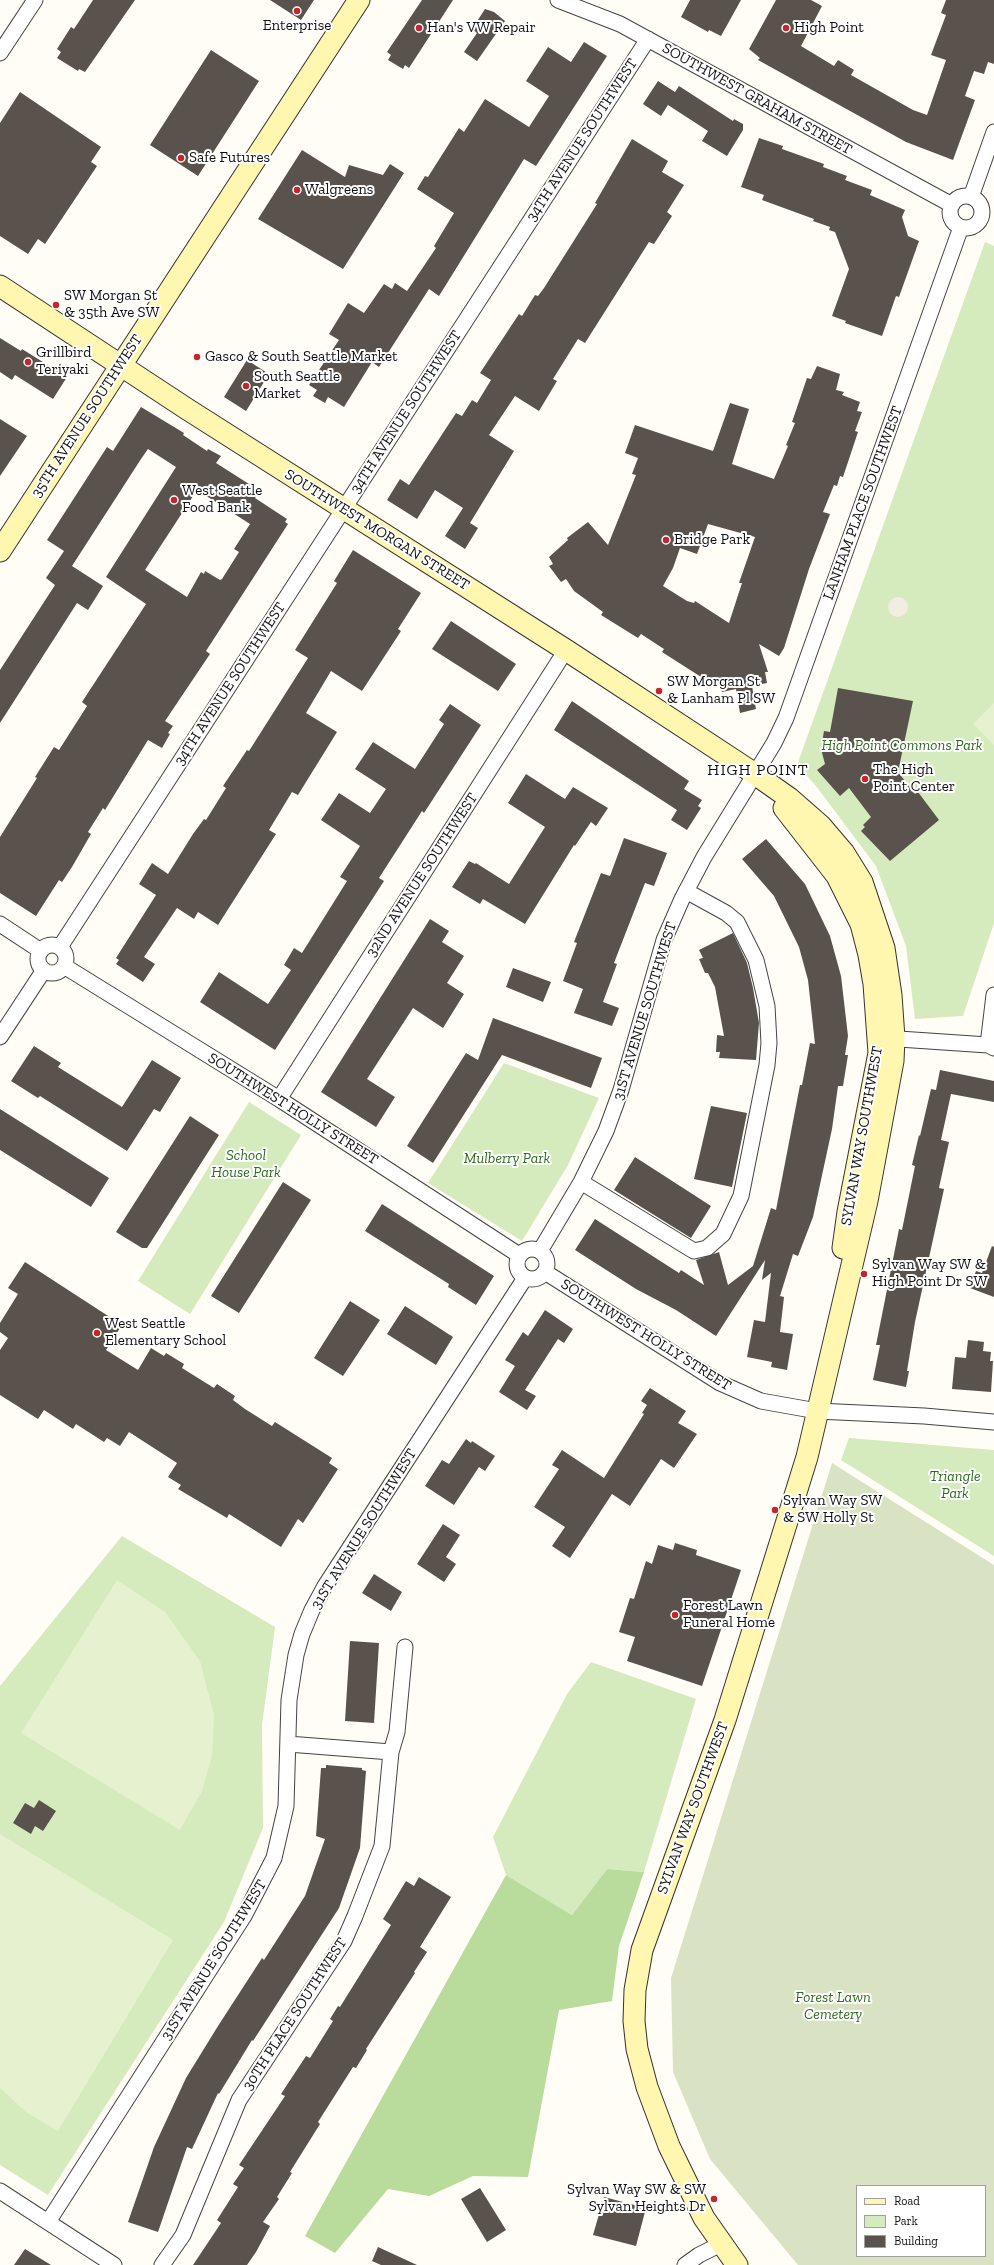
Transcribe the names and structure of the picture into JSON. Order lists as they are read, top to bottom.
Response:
{
  "streets": {
    "street": [
      "SOUTHWEST GRAHAM STREET",
      "34TH AVENUE SOUTHWEST",
      "35TH AVENUE SOUTHWEST",
      "LANHAM PLACE SOUTHWEST",
      "SOUTHWEST MORGAN STREET",
      "32ND AVENUE SOUTHWEST",
      "31ST AVENUE SOUTHWEST",
      "SOUTHWEST HOLLY STREET",
      "SYLVAN WAY SOUTHWEST",
      "30TH PLACE SOUTHWEST"
    ]
  },
  "crossings": [
    ["SOUTHWEST GRAHAM STREET", "34TH AVENUE SOUTHWEST"],
    ["SOUTHWEST GRAHAM STREET", "LANHAM PLACE SOUTHWEST"],
    ["34TH AVENUE SOUTHWEST", "SOUTHWEST MORGAN STREET"],
    ["34TH AVENUE SOUTHWEST", "SOUTHWEST HOLLY STREET"],
    ["35TH AVENUE SOUTHWEST", "SOUTHWEST MORGAN STREET"],
    ["LANHAM PLACE SOUTHWEST", "SOUTHWEST MORGAN STREET"],
    ["LANHAM PLACE SOUTHWEST", "31ST AVENUE SOUTHWEST"],
    ["LANHAM PLACE SOUTHWEST", "SYLVAN WAY SOUTHWEST"],
    ["SOUTHWEST MORGAN STREET", "32ND AVENUE SOUTHWEST"],
    ["SOUTHWEST MORGAN STREET", "31ST AVENUE SOUTHWEST"],
    ["SOUTHWEST MORGAN STREET", "SYLVAN WAY SOUTHWEST"],
    ["32ND AVENUE SOUTHWEST", "SOUTHWEST HOLLY STREET"],
    ["31ST AVENUE SOUTHWEST", "SOUTHWEST HOLLY STREET"],
    ["31ST AVENUE SOUTHWEST", "SYLVAN WAY SOUTHWEST"],
    ["SOUTHWEST HOLLY STREET", "SYLVAN WAY SOUTHWEST"]
  ],
  "districts": ["HIGH POINT"],
  "parks": [
    "High Point Commons Park",
    "School House Park",
    "Mulberry Park",
    "Triangle Park",
    "Forest Lawn Cemetery"
  ],
  "places": [
    "Enterprise",
    "Han's VW Repair",
    "High Point",
    "Safe Futures",
    "Walgreens",
    "SW Morgan St & 35th Ave SW",
    "Gasco & South Seattle Market",
    "Grillbird Teriyaki",
    "South Seattle Market",
    "West Seattle Food Bank",
    "Bridge Park",
    "SW Morgan St & Lanham Pl SW",
    "The High Point Center",
    "Sylvan Way SW & High Point Dr SW",
    "West Seattle Elementary School",
    "Sylvan Way SW & SW Holly St",
    "Forest Lawn Funeral Home",
    "Sylvan Way SW & SW Sylvan Heights Dr"
  ],
  "legend": ["Road", "Park", "Building"]
}
